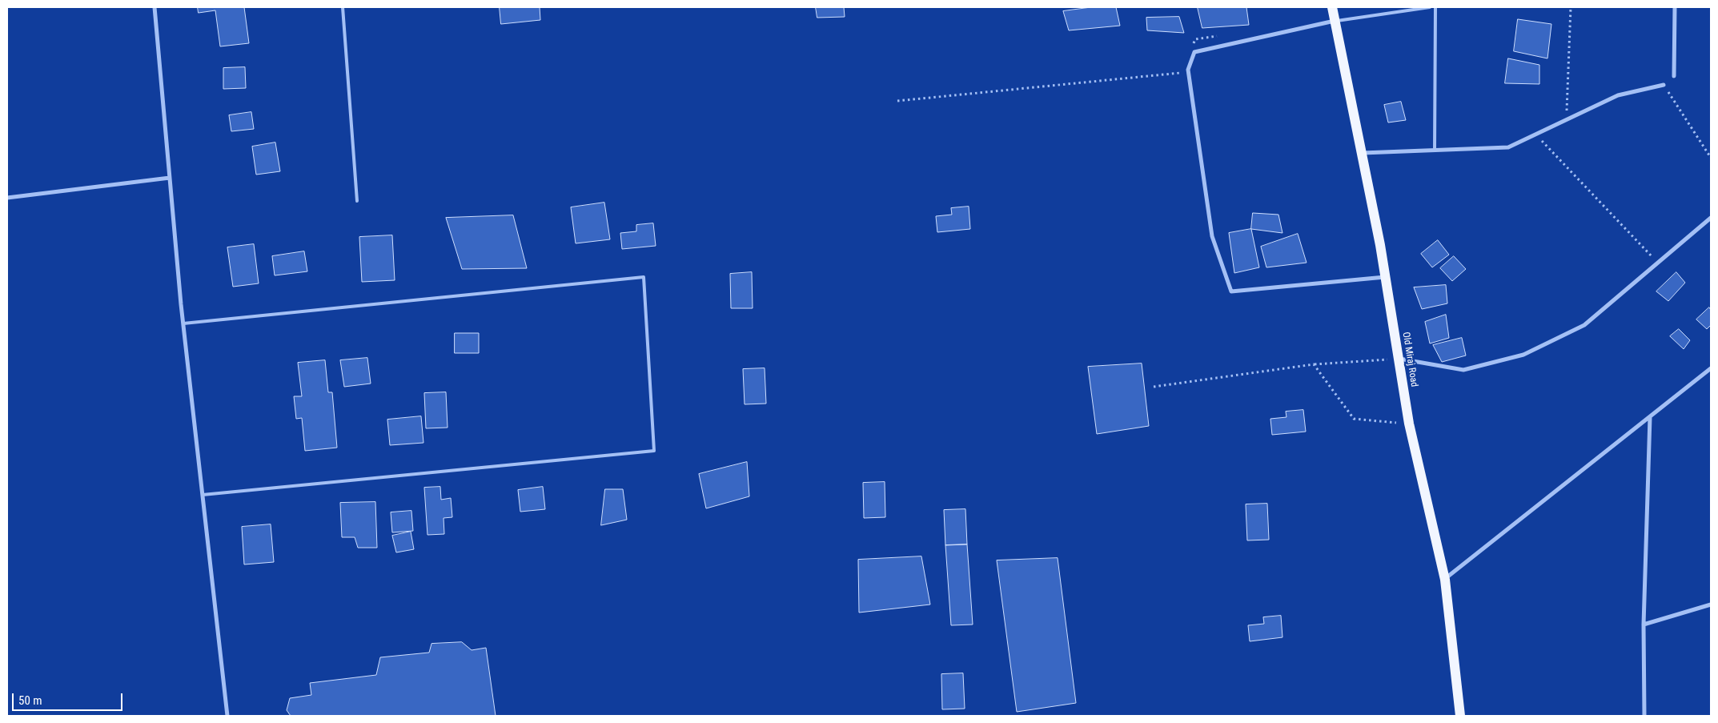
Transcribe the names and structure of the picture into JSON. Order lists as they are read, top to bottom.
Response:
{
  "streets": {
    "main road": ["Old Miraj Road"]
  },
  "scale_bar": "50 m"
}
